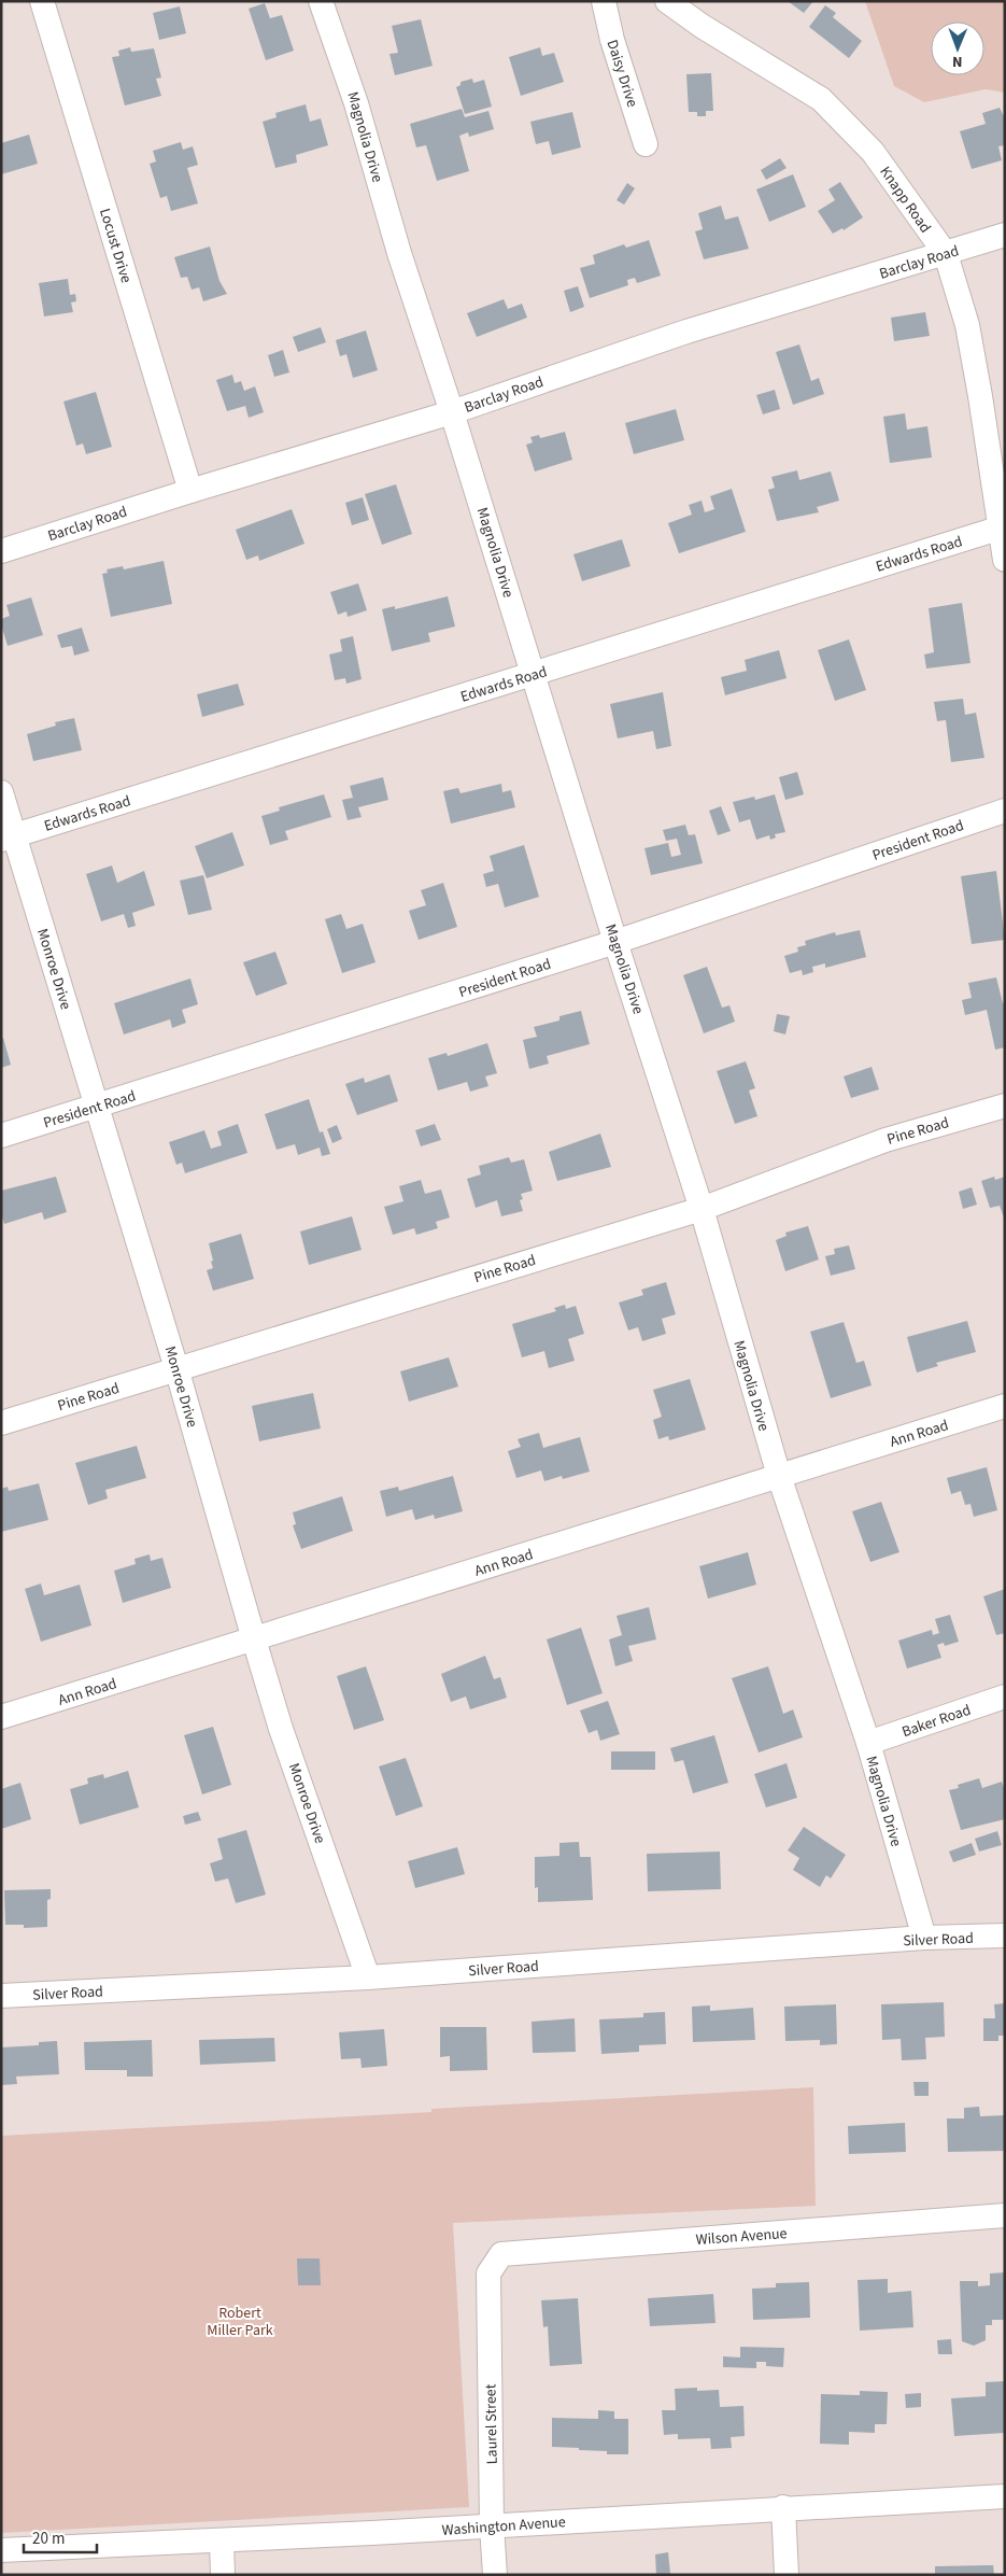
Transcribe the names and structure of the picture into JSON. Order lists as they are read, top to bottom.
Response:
{
  "streets": {
    "street": [
      "Daisy Drive",
      "Magnolia Drive",
      "Knapp Road",
      "Locust Drive",
      "Barclay Road",
      "Edwards Road",
      "President Road",
      "Monroe Drive",
      "Pine Road",
      "Ann Road",
      "Baker Road",
      "Silver Road",
      "Wilson Avenue",
      "Laurel Street",
      "Washington Avenue"
    ]
  },
  "crossings": [
    ["Magnolia Drive", "Barclay Road"],
    ["Magnolia Drive", "Edwards Road"],
    ["Magnolia Drive", "President Road"],
    ["Magnolia Drive", "Pine Road"],
    ["Magnolia Drive", "Ann Road"],
    ["Magnolia Drive", "Baker Road"],
    ["Magnolia Drive", "Silver Road"],
    ["Knapp Road", "Barclay Road"],
    ["Knapp Road", "Edwards Road"],
    ["Locust Drive", "Barclay Road"],
    ["Edwards Road", "Monroe Drive"],
    ["President Road", "Monroe Drive"],
    ["Monroe Drive", "Pine Road"],
    ["Monroe Drive", "Ann Road"],
    ["Monroe Drive", "Silver Road"],
    ["Wilson Avenue", "Laurel Street"],
    ["Laurel Street", "Washington Avenue"]
  ],
  "parks": ["Robert Miller Park"],
  "scale_bar": "20 m",
  "north": "bottom"
}
